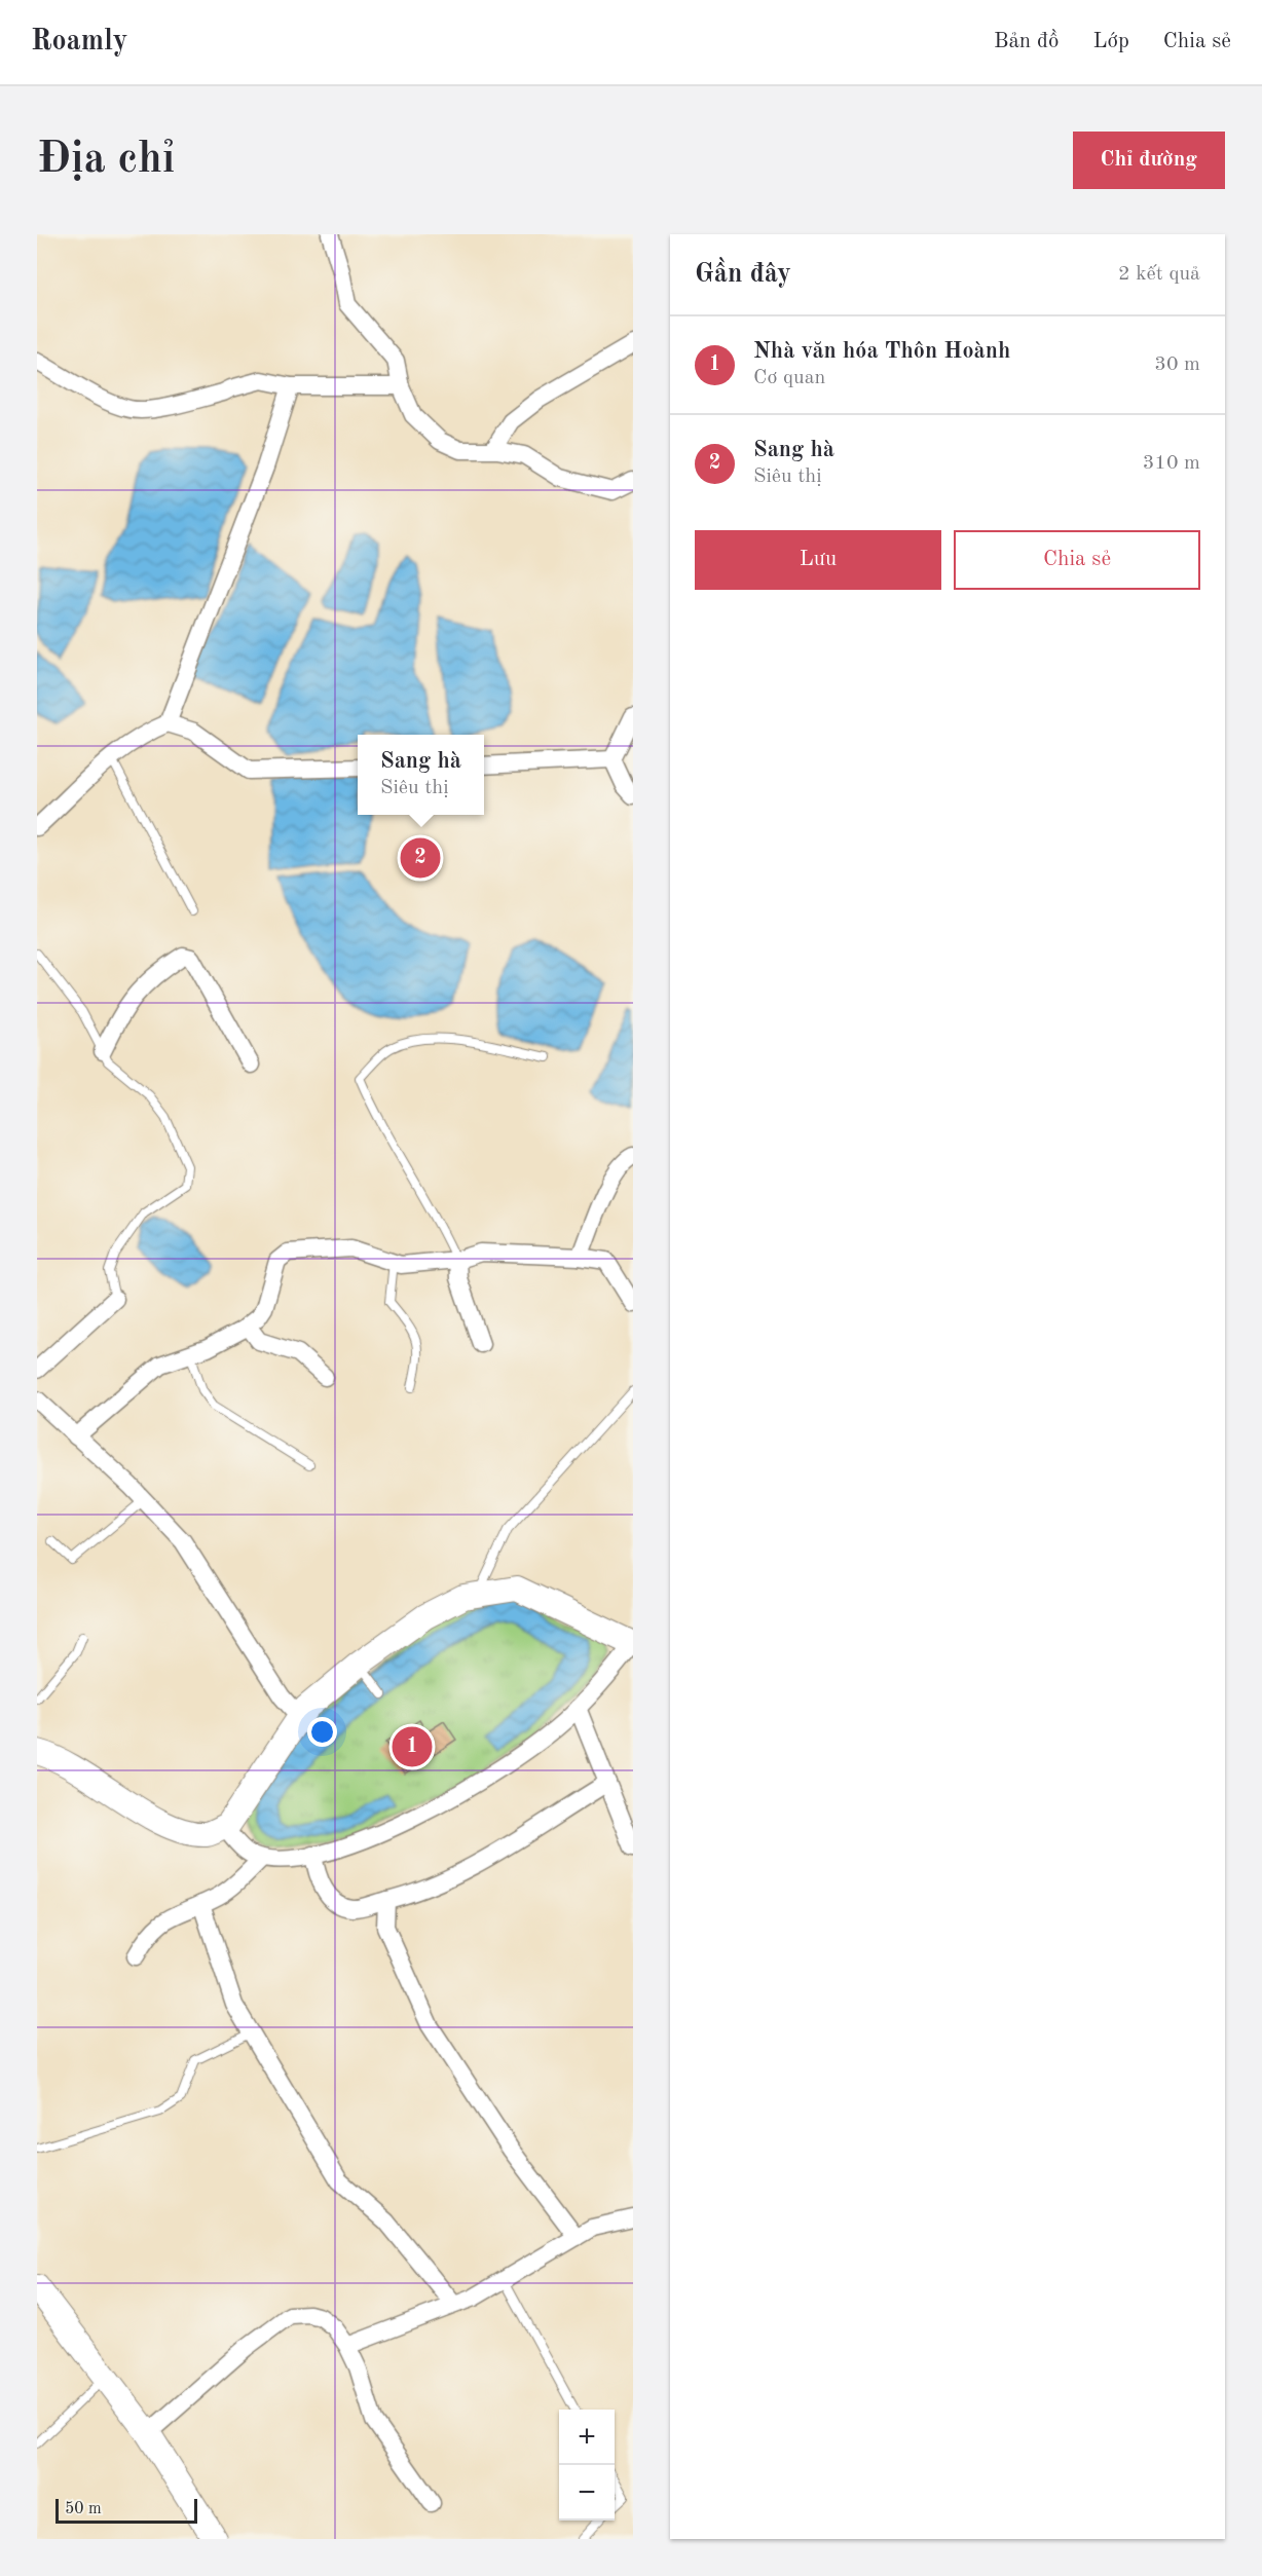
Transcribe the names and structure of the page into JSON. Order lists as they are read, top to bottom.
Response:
{
  "scale_bar": "50 m",
  "page": {
    "header": "Roamly",
    "nav": ["Bản đồ", "Lớp", "Chia sẻ"],
    "buttons": [
      "Chỉ đường",
      ["Lưu", "Chia sẻ"]
    ],
    "title": "Địa chỉ",
    "heading": ["Gần đây", "2 kết quả"],
    "list": [
      {
        "mark": "1",
        "name": "Nhà văn hóa Thôn Hoành",
        "note": "Cơ quan",
        "value": "30 m"
      },
      {
        "mark": "2",
        "name": "Sang hà",
        "note": "Siêu thị",
        "value": "310 m"
      }
    ],
    "popup": ["Sang hà", "Siêu thị"],
    "pins": ["2", "1"],
    "map_buttons": ["+", "−"],
    "scale": "50 m"
  }
}
